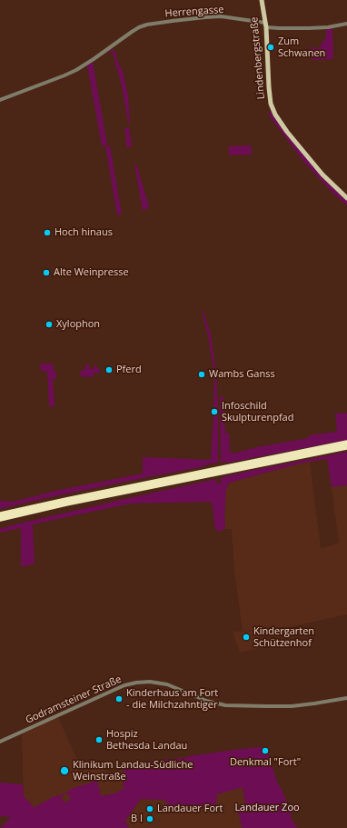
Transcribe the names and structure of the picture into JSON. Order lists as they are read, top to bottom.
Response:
{
  "streets": {
    "main road": ["Lindenbergstraße"],
    "street": ["Herrengasse", "Godramsteiner Straße"]
  },
  "crossings": [
    ["Herrengasse", "Lindenbergstraße"]
  ],
  "parks": ["Landauer Zoo"],
  "places": [
    "Zum Schwanen",
    "Hoch hinaus",
    "Alte Weinpresse",
    "Xylophon",
    "Pferd",
    "Wambs Ganss",
    "Infoschild Skulpturenpfad",
    "Kindergarten Schützenhof",
    "Kinderhaus am Fort - die Milchzahntiger",
    "Hospiz Bethesda Landau",
    "Denkmal \"Fort\"",
    "Klinikum Landau-Südliche Weinstraße",
    "Landauer Fort",
    "B I"
  ]
}
